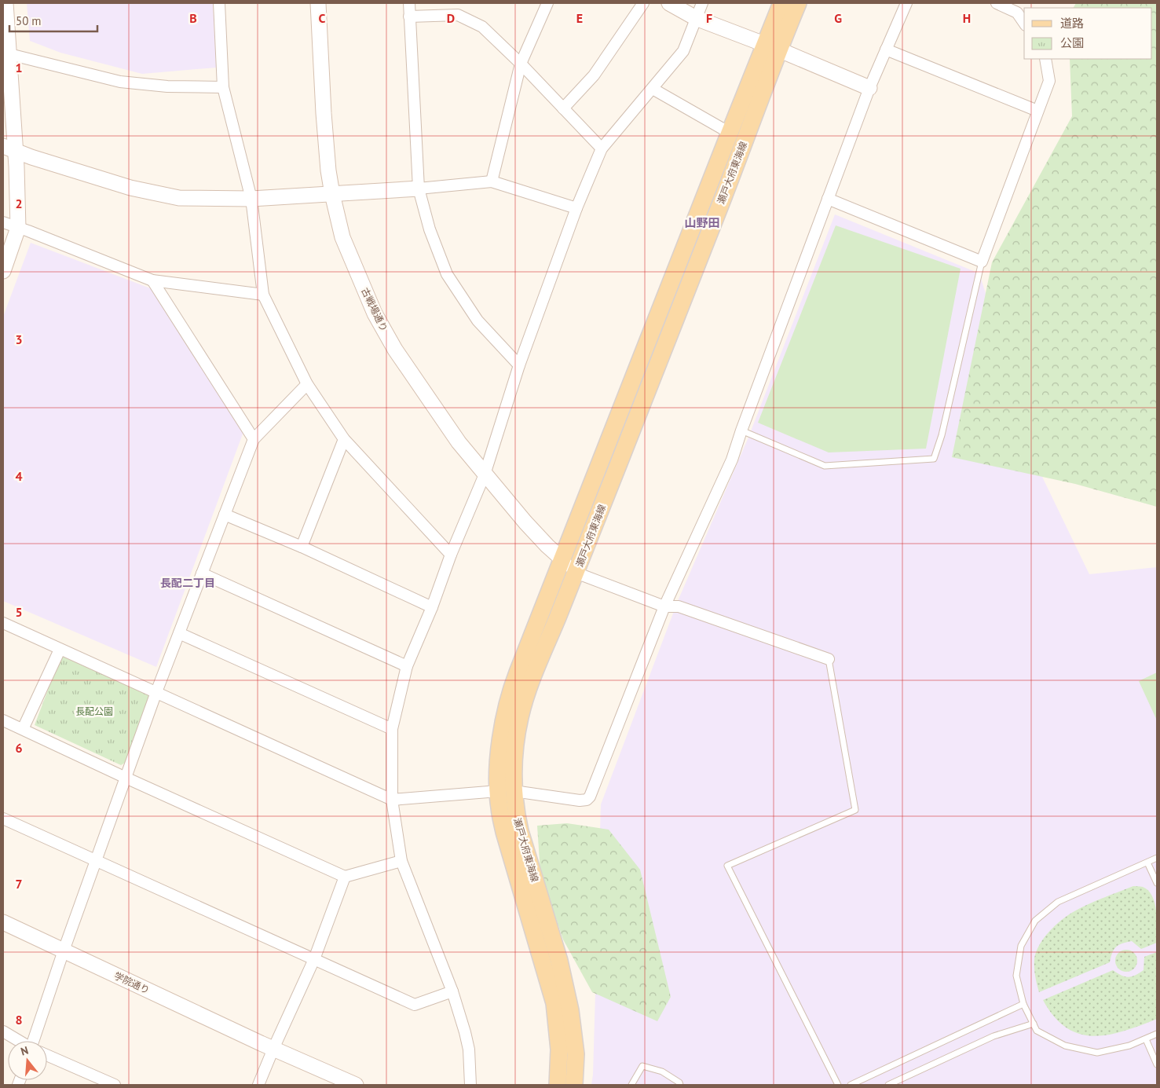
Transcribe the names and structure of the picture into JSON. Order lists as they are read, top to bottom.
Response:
{
  "streets": {
    "main road": ["瀬戸大府東海線"],
    "street": ["古戦場通り", "学院通り"]
  },
  "crossings": [
    ["瀬戸大府東海線", "古戦場通り"]
  ],
  "districts": ["山野田", "長配二丁目"],
  "parks": ["長配公園"],
  "legend": ["道路", "公園"],
  "scale_bar": "50 m",
  "north": "top",
  "grid": {
    "columns": [
      "B",
      "C",
      "D",
      "E",
      "F",
      "G",
      "H"
    ],
    "rows": [
      "1",
      "2",
      "3",
      "4",
      "5",
      "6",
      "7",
      "8"
    ]
  }
}
